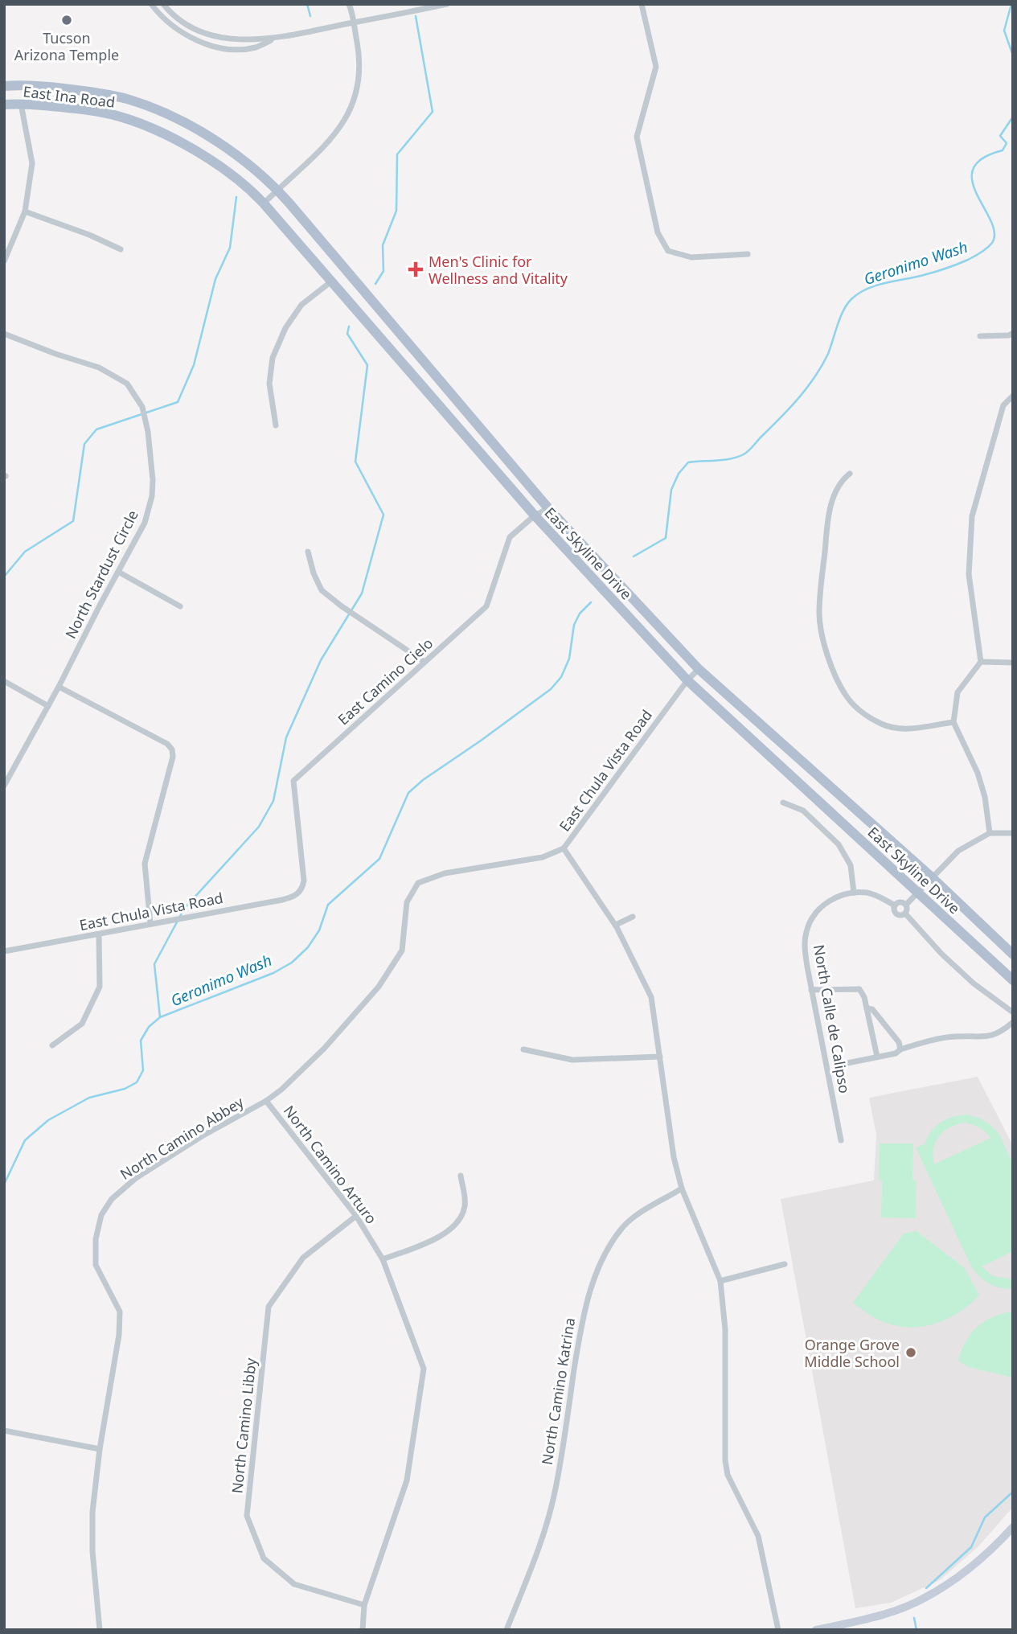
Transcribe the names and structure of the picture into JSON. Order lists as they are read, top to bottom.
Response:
{
  "streets": {
    "main road": ["East Ina Road", "East Skyline Drive"],
    "street": [
      "North Stardust Circle",
      "East Camino Cielo",
      "East Chula Vista Road",
      "North Calle de Calipso",
      "North Camino Abbey",
      "North Camino Arturo",
      "North Camino Katrina",
      "North Camino Libby"
    ]
  },
  "crossings": [
    ["East Ina Road", "East Skyline Drive"],
    ["East Skyline Drive", "East Camino Cielo"],
    ["East Skyline Drive", "East Chula Vista Road"],
    ["East Camino Cielo", "East Chula Vista Road"],
    ["East Chula Vista Road", "North Camino Abbey"],
    ["North Camino Abbey", "North Camino Arturo"],
    ["North Camino Arturo", "North Camino Libby"]
  ],
  "water": ["Geronimo Wash"],
  "places": {
    "other": ["Tucson Arizona Temple", "Orange Grove Middle School"],
    "health": ["Men's Clinic for Wellness and Vitality"]
  }
}
